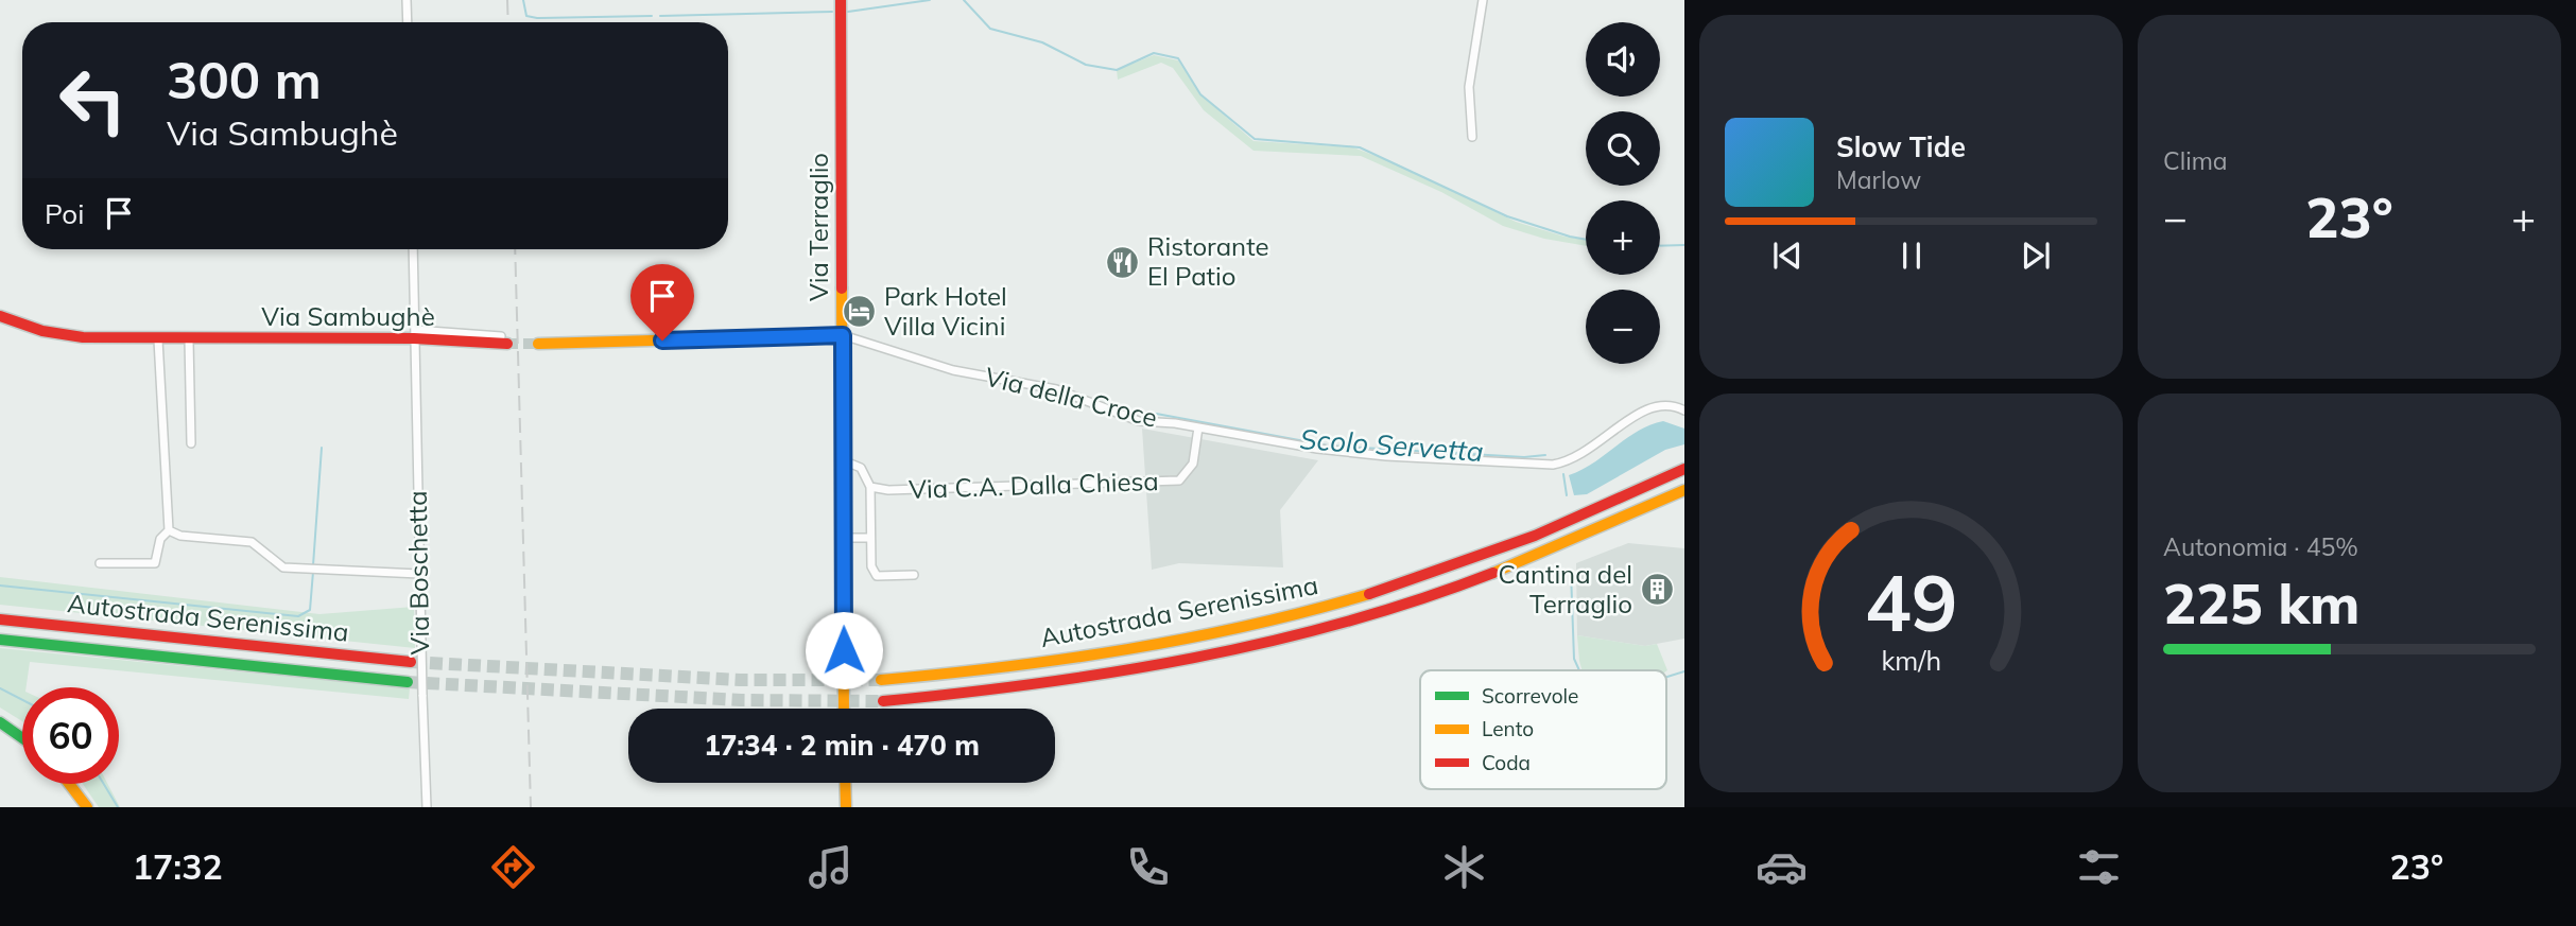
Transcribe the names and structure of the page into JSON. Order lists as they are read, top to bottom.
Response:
{
  "streets": {
    "main road": ["Via Terraglio", "Via Sambughè", "Autostrada Serenissima"],
    "street": ["Via della Croce", "Via C.A. Dalla Chiesa", "Via Boschetta"]
  },
  "crossings": [
    ["Via Terraglio", "Via della Croce"],
    ["Via Terraglio", "Via C.A. Dalla Chiesa"],
    ["Via Sambughè", "Via Boschetta"],
    ["Via della Croce", "Via C.A. Dalla Chiesa"]
  ],
  "water": ["Scolo Servetta"],
  "places": {
    "restaurant": ["Ristorante El Patio"],
    "hotel": ["Park Hotel Villa Vicini"],
    "building": ["Cantina del Terraglio"]
  },
  "legend": ["Scorrevole", "Lento", "Coda"],
  "page": {
    "tile": [
      "Clima",
      ["Autonomia · 45%", "225 km"]
    ],
    "map_buttons": ["+", "−"],
    "turn": ["300 m", "Via Sambughè"],
    "song": ["Slow Tide", "Marlow"],
    "then": "Poi",
    "heat": ["−", "23°", "+"],
    "limit": "60",
    "trip": "17:34 · 2 min · 470 m",
    "tabs": ["17:32", "23°"],
    "gauge": ["49", "km/h"]
  }
}
